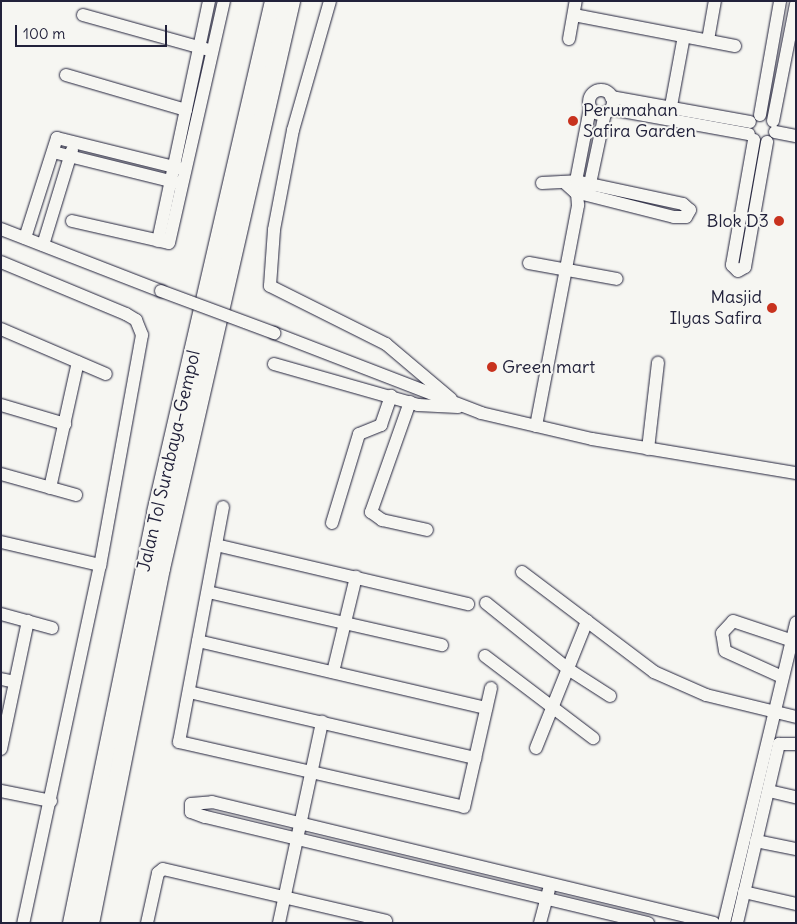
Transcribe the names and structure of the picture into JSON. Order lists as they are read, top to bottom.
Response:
{
  "streets": {
    "highway": ["Jalan Tol Surabaya–Gempol"]
  },
  "places": [
    "Perumahan Safira Garden",
    "Blok D3",
    "Masjid Ilyas Safira",
    "Green mart"
  ],
  "scale_bar": "100 m"
}
